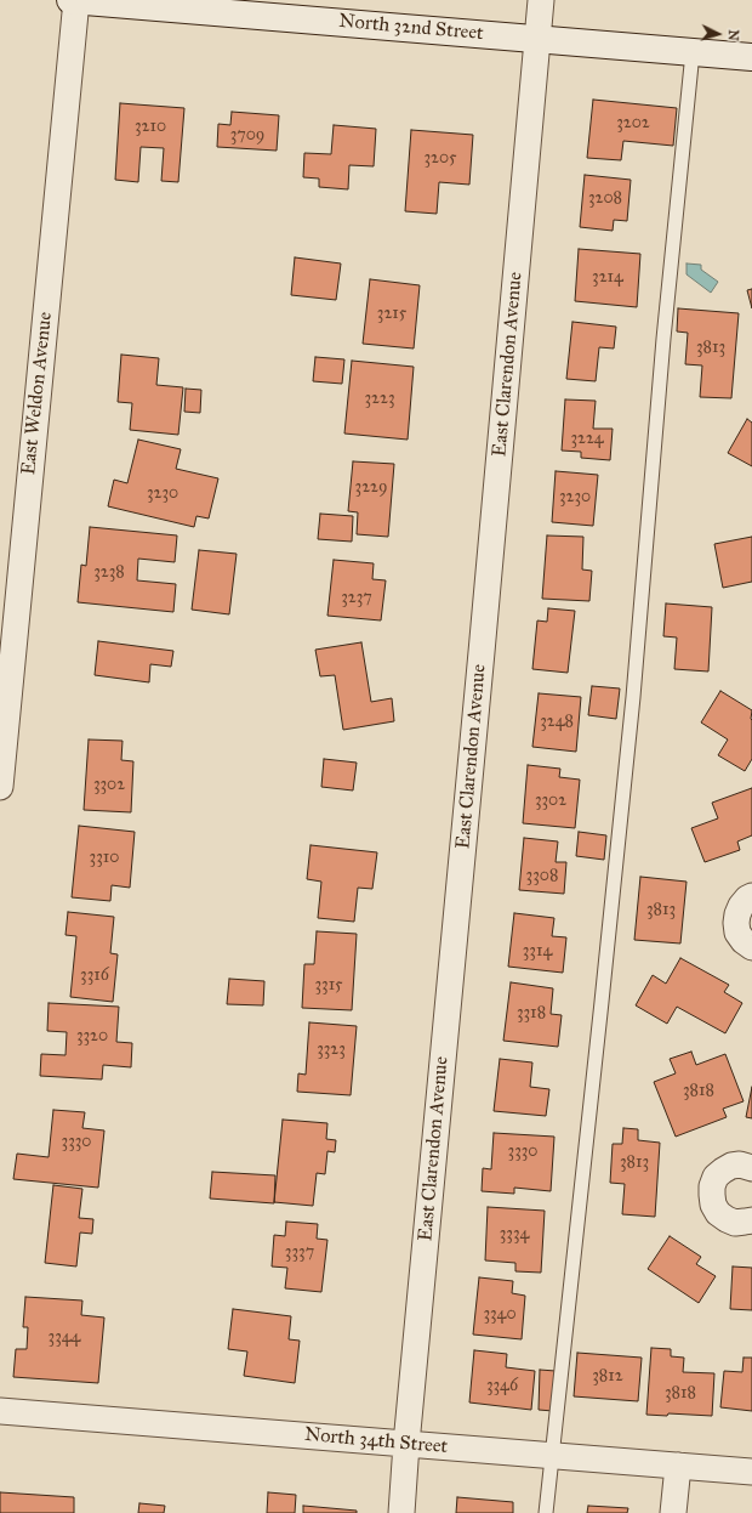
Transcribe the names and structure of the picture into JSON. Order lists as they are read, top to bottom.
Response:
{
  "streets": {
    "main road": ["North 32nd Street"],
    "street": ["East Clarendon Avenue", "East Weldon Avenue", "North 34th Street"]
  },
  "crossings": [
    ["North 32nd Street", "East Clarendon Avenue"],
    ["North 32nd Street", "East Weldon Avenue"],
    ["East Clarendon Avenue", "North 34th Street"]
  ],
  "house_numbers": [
    "3202",
    "3210",
    "3709",
    "3205",
    "3208",
    "3214",
    "3215",
    "3813",
    "3223",
    "3224",
    "3229",
    "3230",
    "3230",
    "3238",
    "3237",
    "3248",
    "3302",
    "3302",
    "3310",
    "3308",
    "3813",
    "3314",
    "3316",
    "3315",
    "3318",
    "3320",
    "3323",
    "3818",
    "3330",
    "3330",
    "3813",
    "3334",
    "3337",
    "3340",
    "3344",
    "3812",
    "3346",
    "3818"
  ],
  "north": "right"
}
